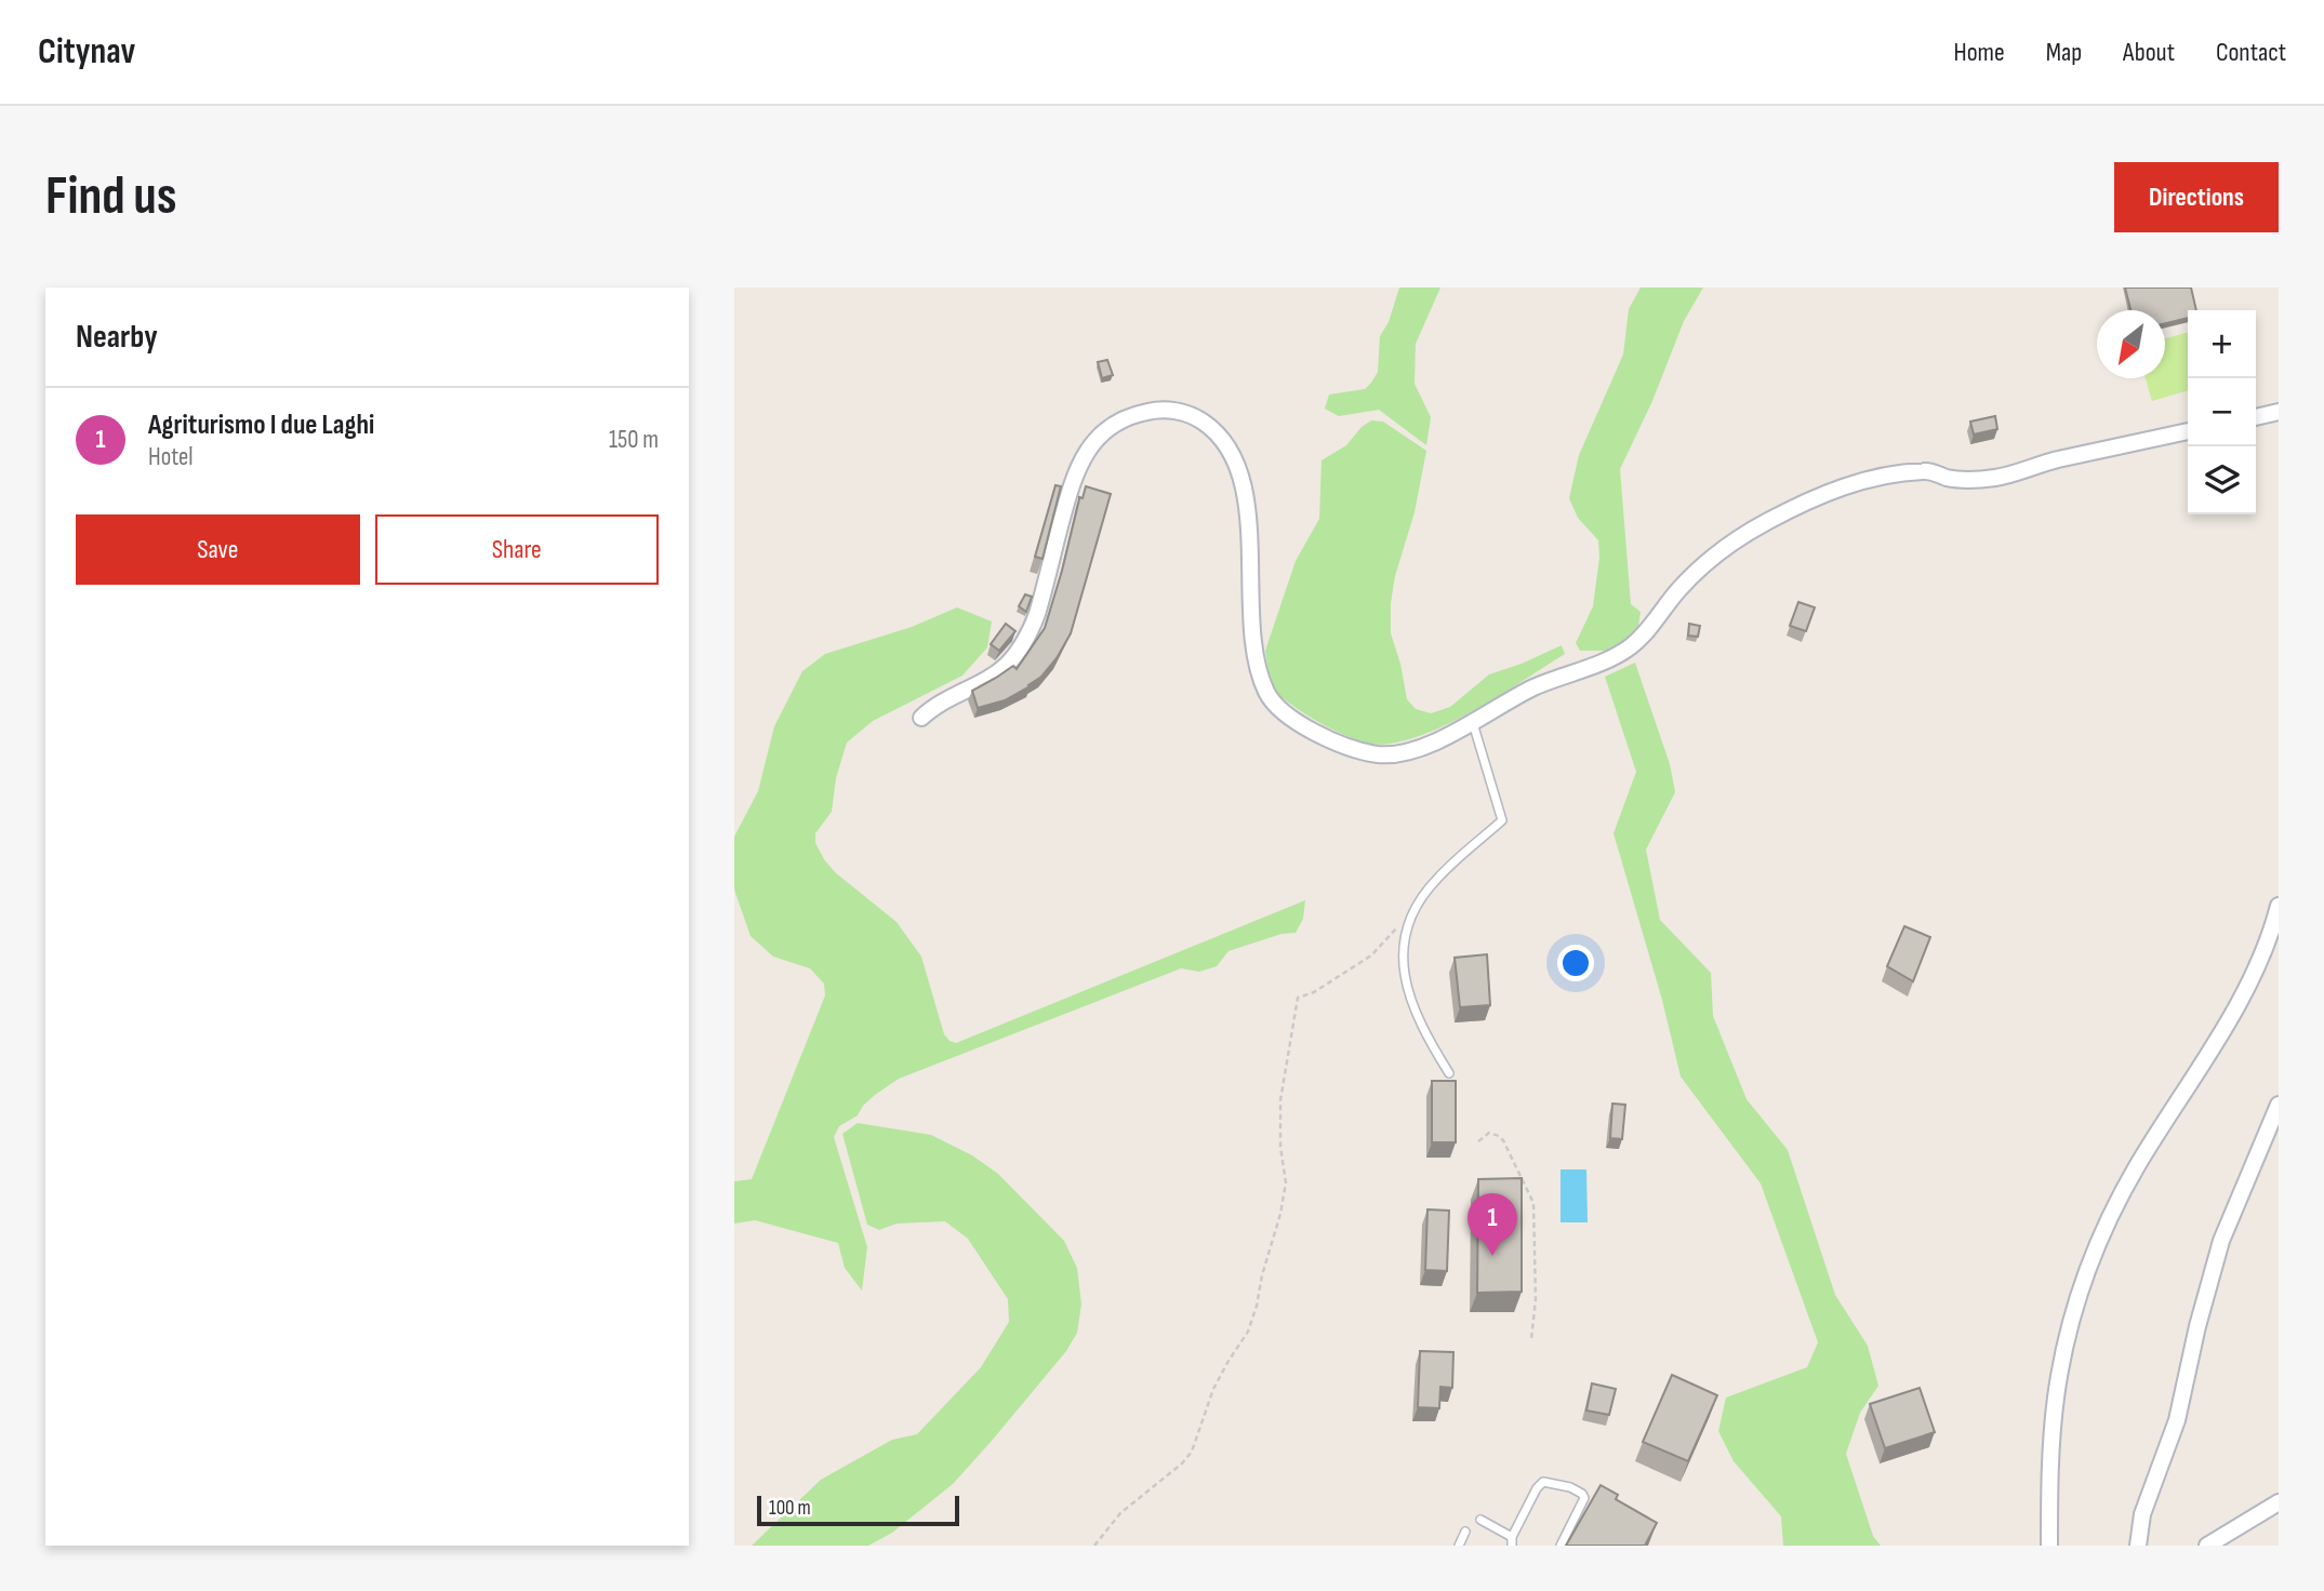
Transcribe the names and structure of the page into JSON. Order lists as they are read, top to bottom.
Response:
{
  "scale_bar": "100 m",
  "north": "bottom left",
  "page": {
    "header": "Citynav",
    "nav": [
      "Home",
      "Map",
      "About",
      "Contact"
    ],
    "buttons": [
      "Directions",
      ["Save", "Share"]
    ],
    "title": "Find us",
    "heading": "Nearby",
    "map_buttons": ["+", "−"],
    "list": [
      {
        "mark": "1",
        "name": "Agriturismo I due Laghi",
        "note": "Hotel",
        "value": "150 m"
      }
    ],
    "pins": "1",
    "scale": "100 m"
  }
}
